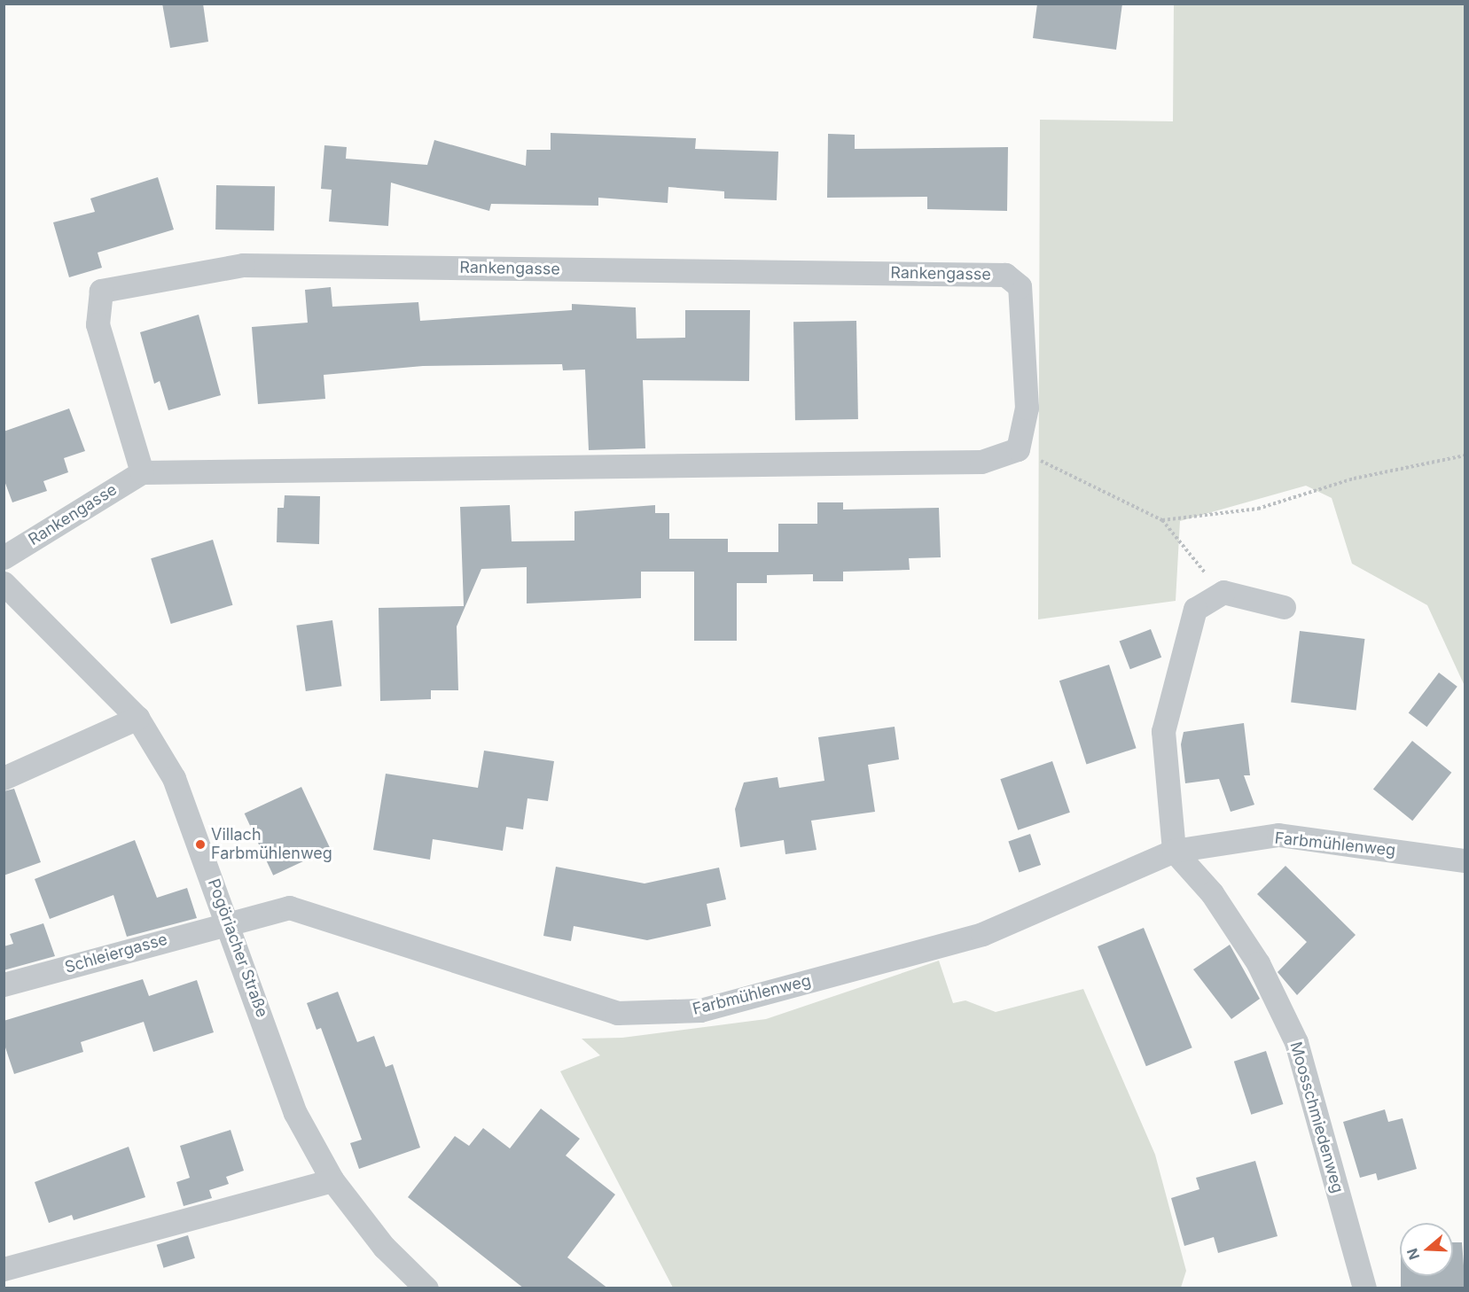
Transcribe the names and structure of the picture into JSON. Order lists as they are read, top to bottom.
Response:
{
  "streets": {
    "street": [
      "Rankengasse",
      "Farbmühlenweg",
      "Pogöriacher Straße",
      "Schleiergasse",
      "Moosschmiedenweg"
    ]
  },
  "crossings": [
    ["Farbmühlenweg", "Pogöriacher Straße"],
    ["Farbmühlenweg", "Schleiergasse"],
    ["Farbmühlenweg", "Moosschmiedenweg"],
    ["Pogöriacher Straße", "Schleiergasse"]
  ],
  "places": ["Villach Farbmühlenweg"],
  "north": "left"
}
